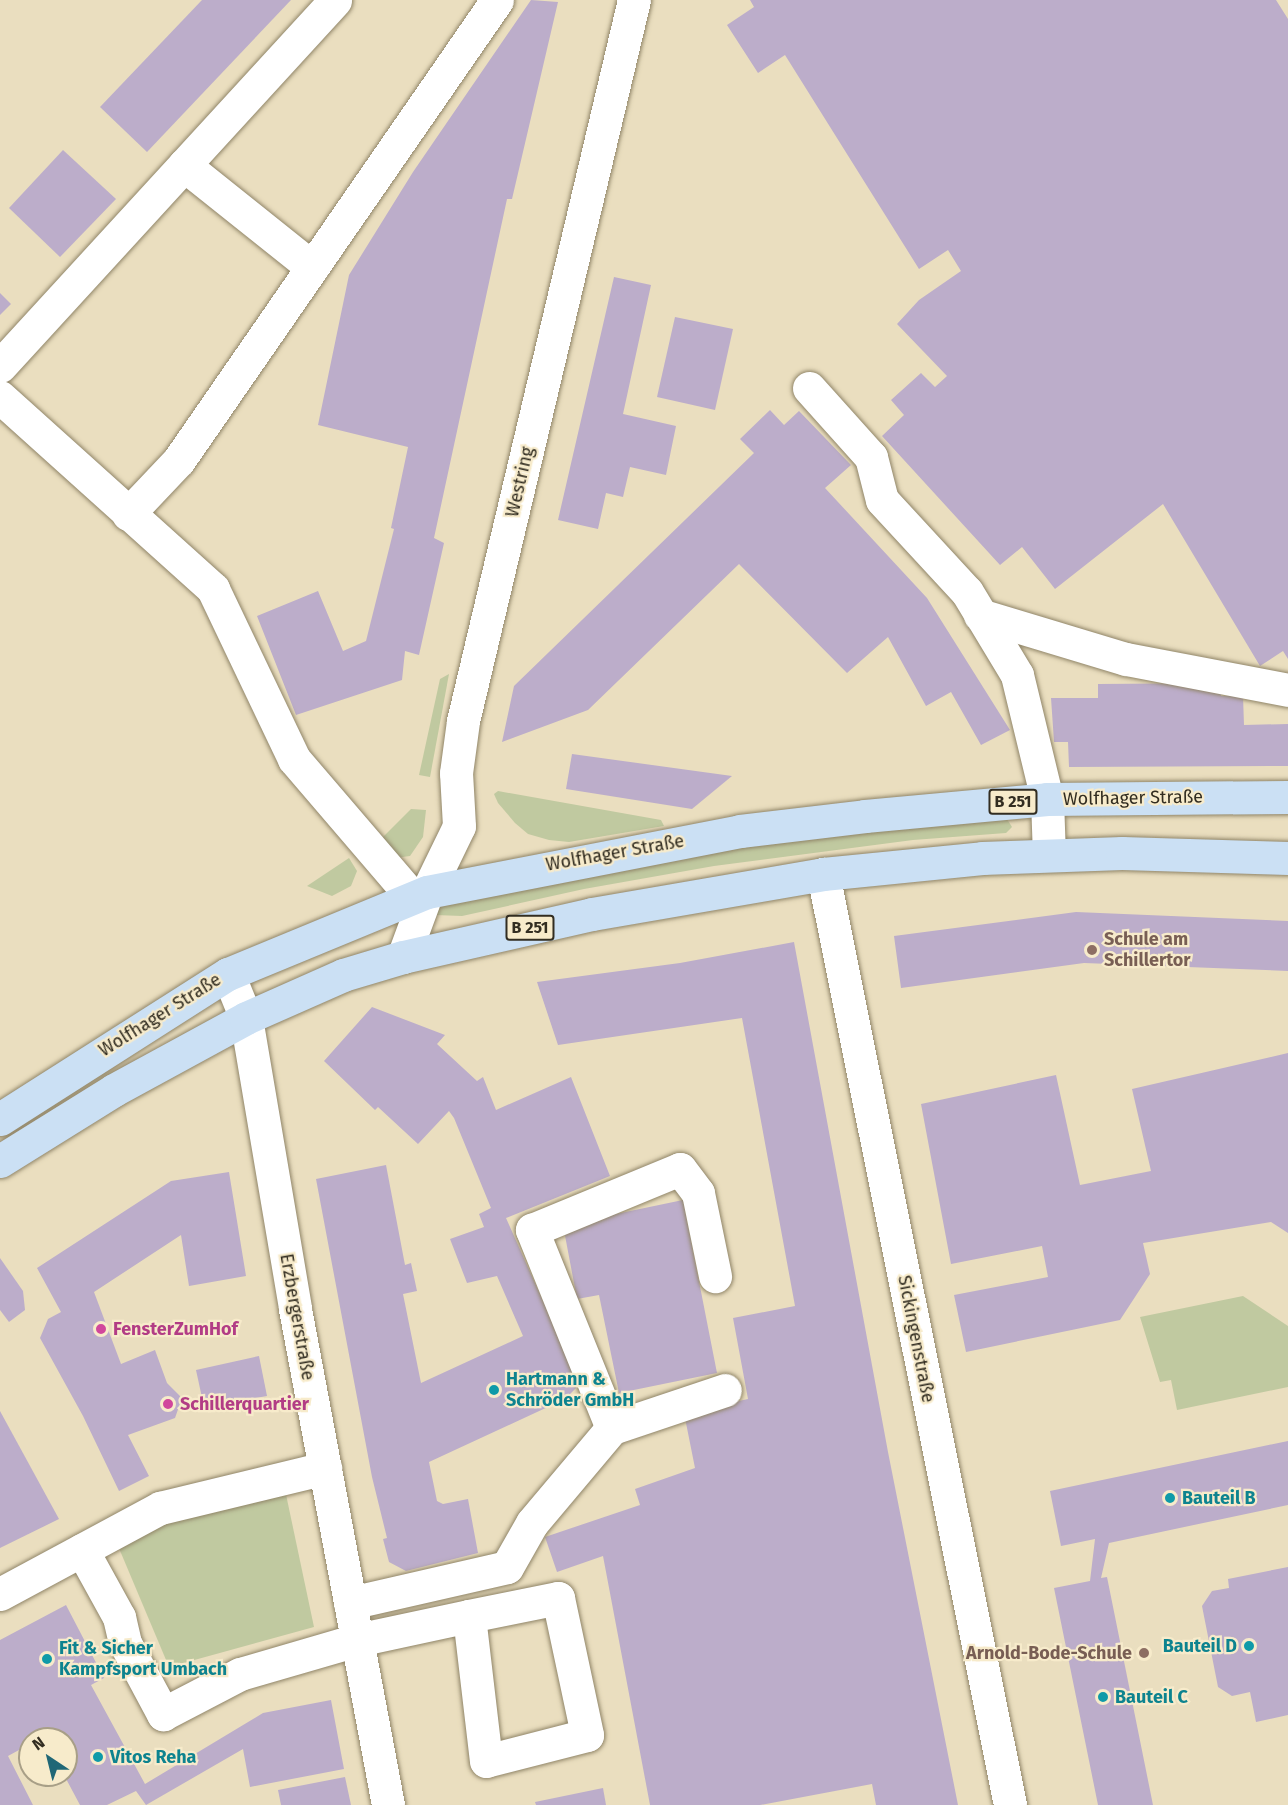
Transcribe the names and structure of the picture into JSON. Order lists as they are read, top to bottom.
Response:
{
  "streets": {
    "main road": ["Wolfhager Straße", "B 251"],
    "street": ["Westring", "Erzbergerstraße", "Sickingenstraße"]
  },
  "crossings": [
    ["Westring", "Wolfhager Straße"],
    ["Westring", "B 251"],
    ["Wolfhager Straße", "Erzbergerstraße"],
    ["B 251", "Erzbergerstraße"],
    ["B 251", "Sickingenstraße"]
  ],
  "places": [
    "Schule am Schillertor",
    "FensterZumHof",
    "Hartmann & Schröder GmbH",
    "Schillerquartier",
    "Bauteil B",
    "Bauteil D",
    "Arnold-Bode-Schule",
    "Fit & Sicher Kampfsport Umbach",
    "Bauteil C",
    "Vitos Reha"
  ],
  "north": "top left"
}
